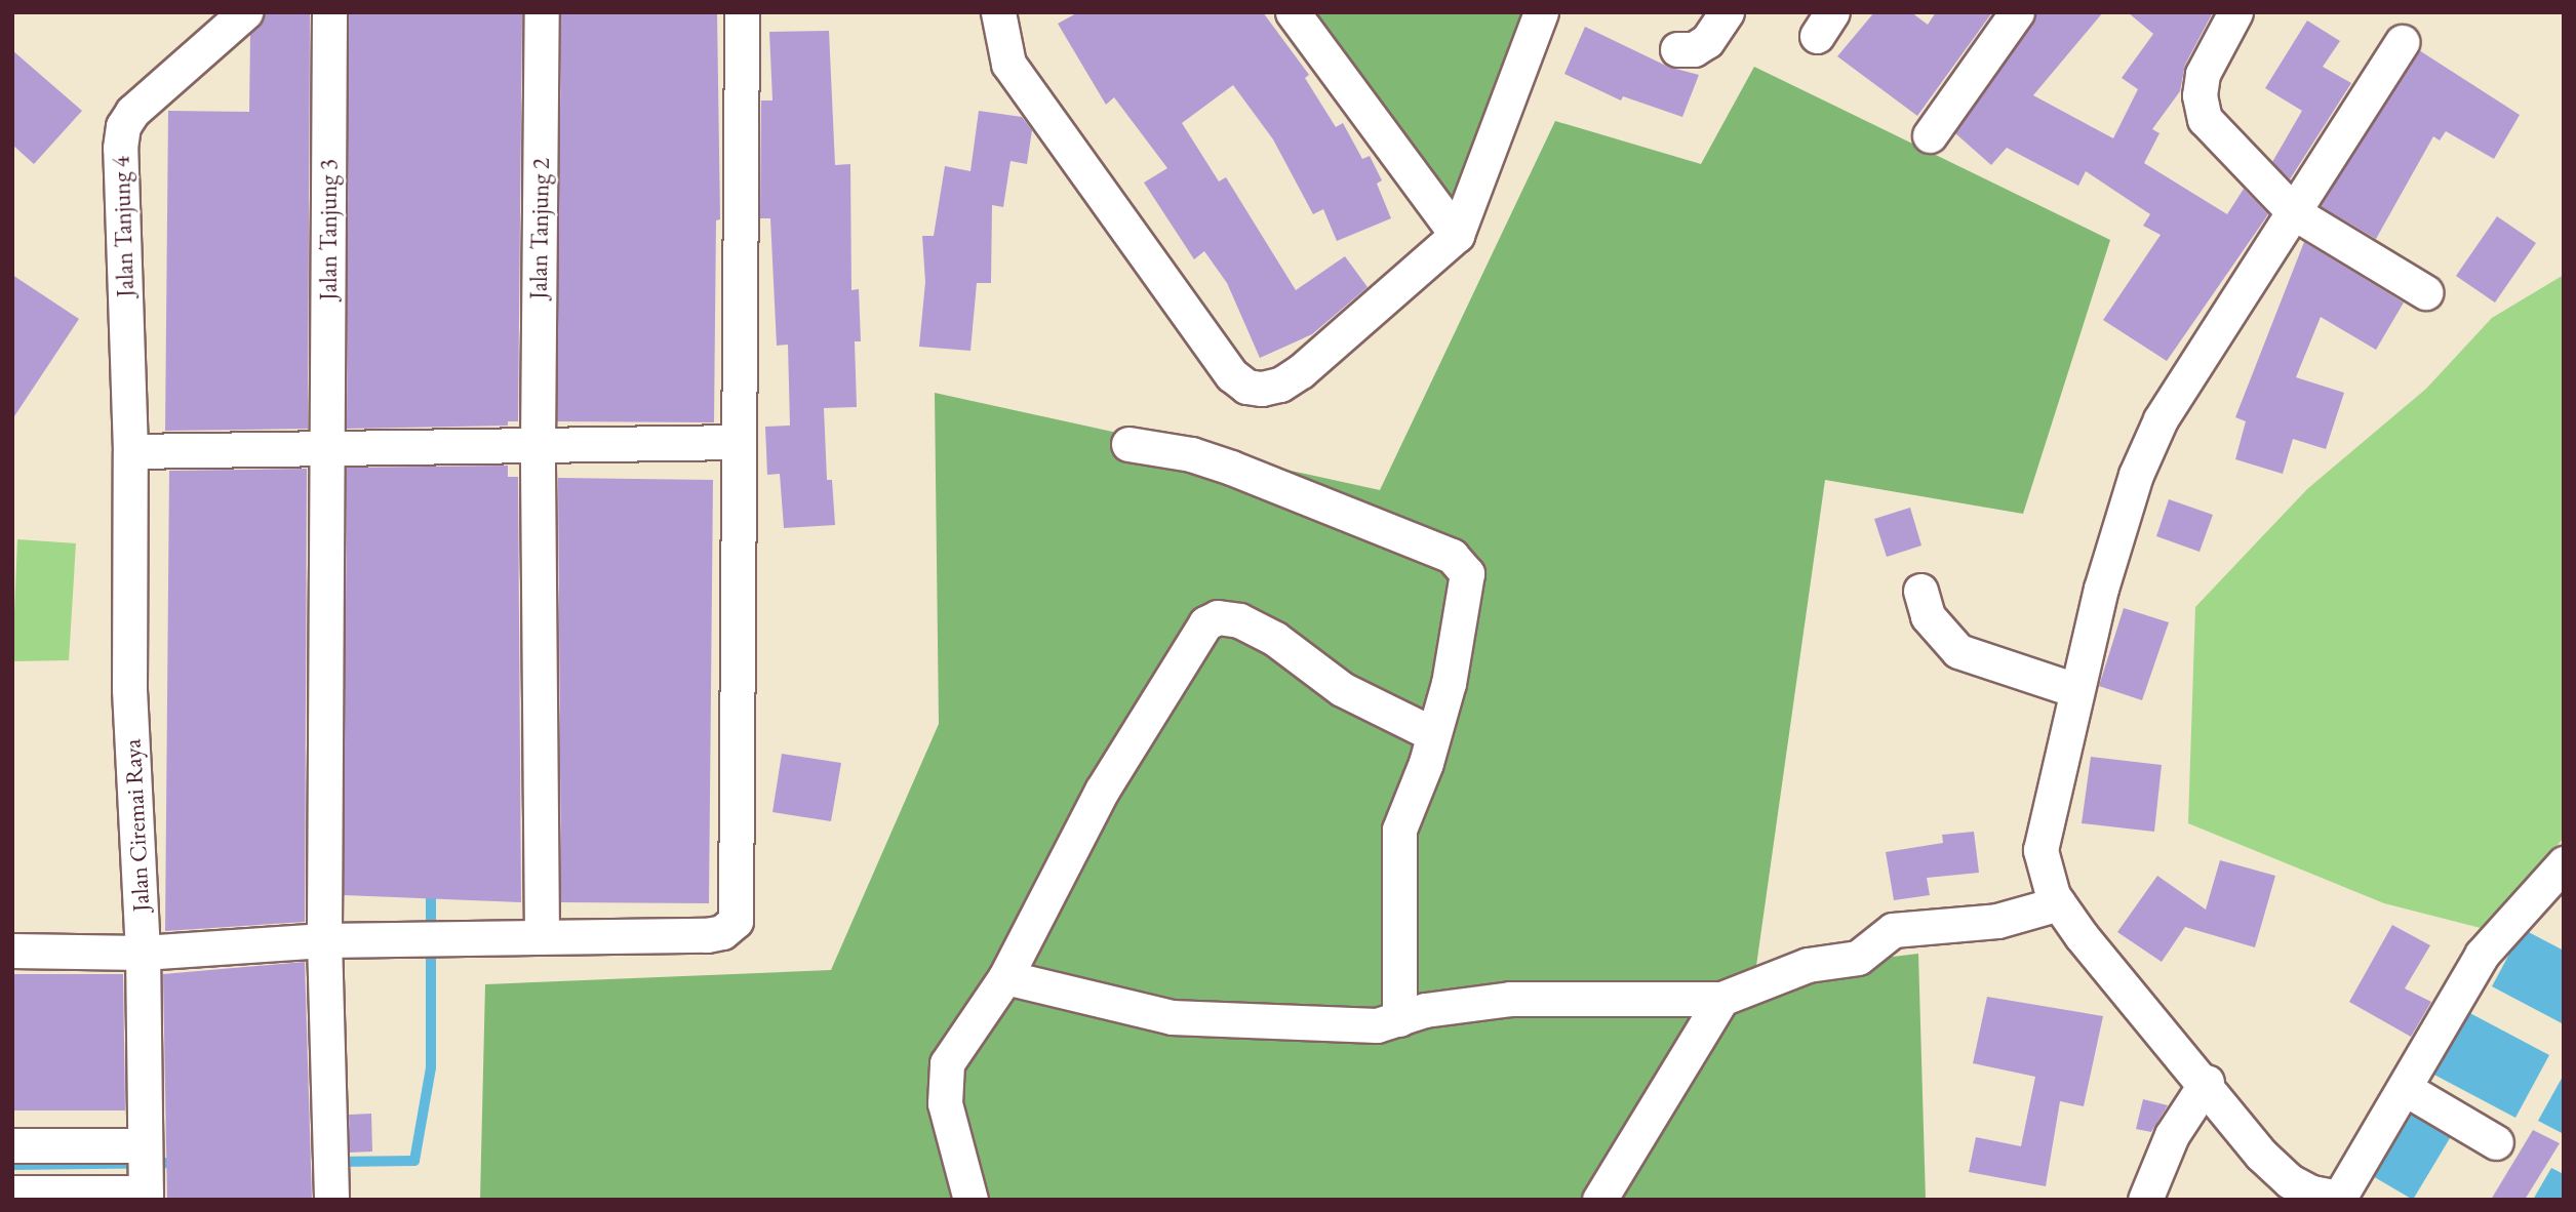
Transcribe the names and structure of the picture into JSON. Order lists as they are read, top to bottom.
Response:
{
  "streets": {
    "street": [
      "Jalan Tanjung 4",
      "Jalan Tanjung 2",
      "Jalan Tanjung 3",
      "Jalan Ciremai Raya"
    ]
  },
  "crossings": [
    ["Jalan Tanjung 4", "Jalan Ciremai Raya"]
  ]
}
